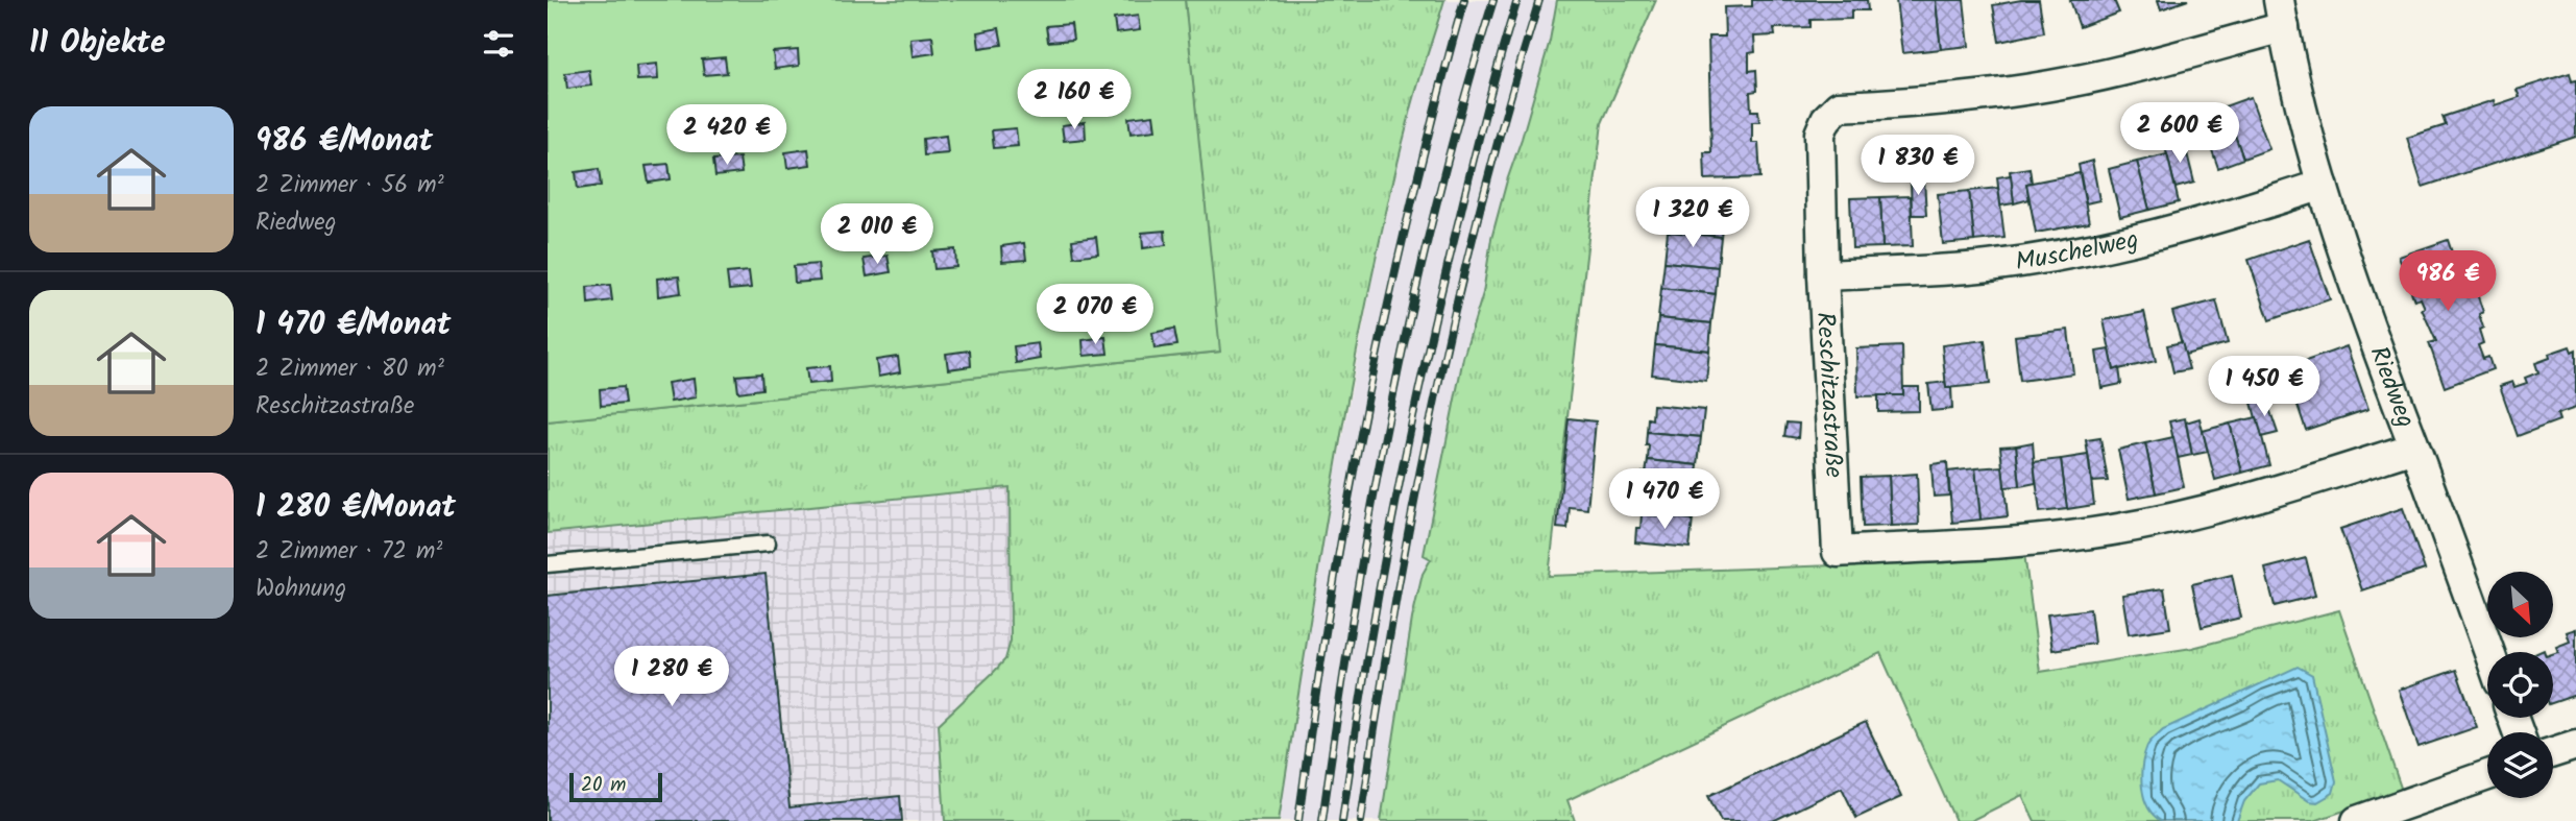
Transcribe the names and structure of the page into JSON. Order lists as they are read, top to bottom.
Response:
{
  "streets": {
    "street": ["Muschelweg", "Riedweg", "Reschitzastraße"]
  },
  "crossings": [
    ["Muschelweg", "Riedweg"],
    ["Muschelweg", "Reschitzastraße"],
    ["Riedweg", "Reschitzastraße"]
  ],
  "scale_bar": "20 m",
  "north": "bottom right",
  "page": {
    "heading": "11 Objekte",
    "price": [
      "2 160 €",
      "2 600 €",
      "2 420 €",
      "1 830 €",
      "1 320 €",
      "2 010 €",
      "986 €",
      "2 070 €",
      "1 450 €",
      "1 470 €",
      "1 280 €"
    ],
    "list": [
      {
        "name": "986 €/Monat",
        "note": "2 Zimmer · 56 m² · Riedweg"
      },
      {
        "name": "1 470 €/Monat",
        "note": "2 Zimmer · 80 m² · Reschitzastraße"
      },
      {
        "name": "1 280 €/Monat",
        "note": "2 Zimmer · 72 m² · Wohnung"
      }
    ],
    "scale": "20 m"
  }
}
